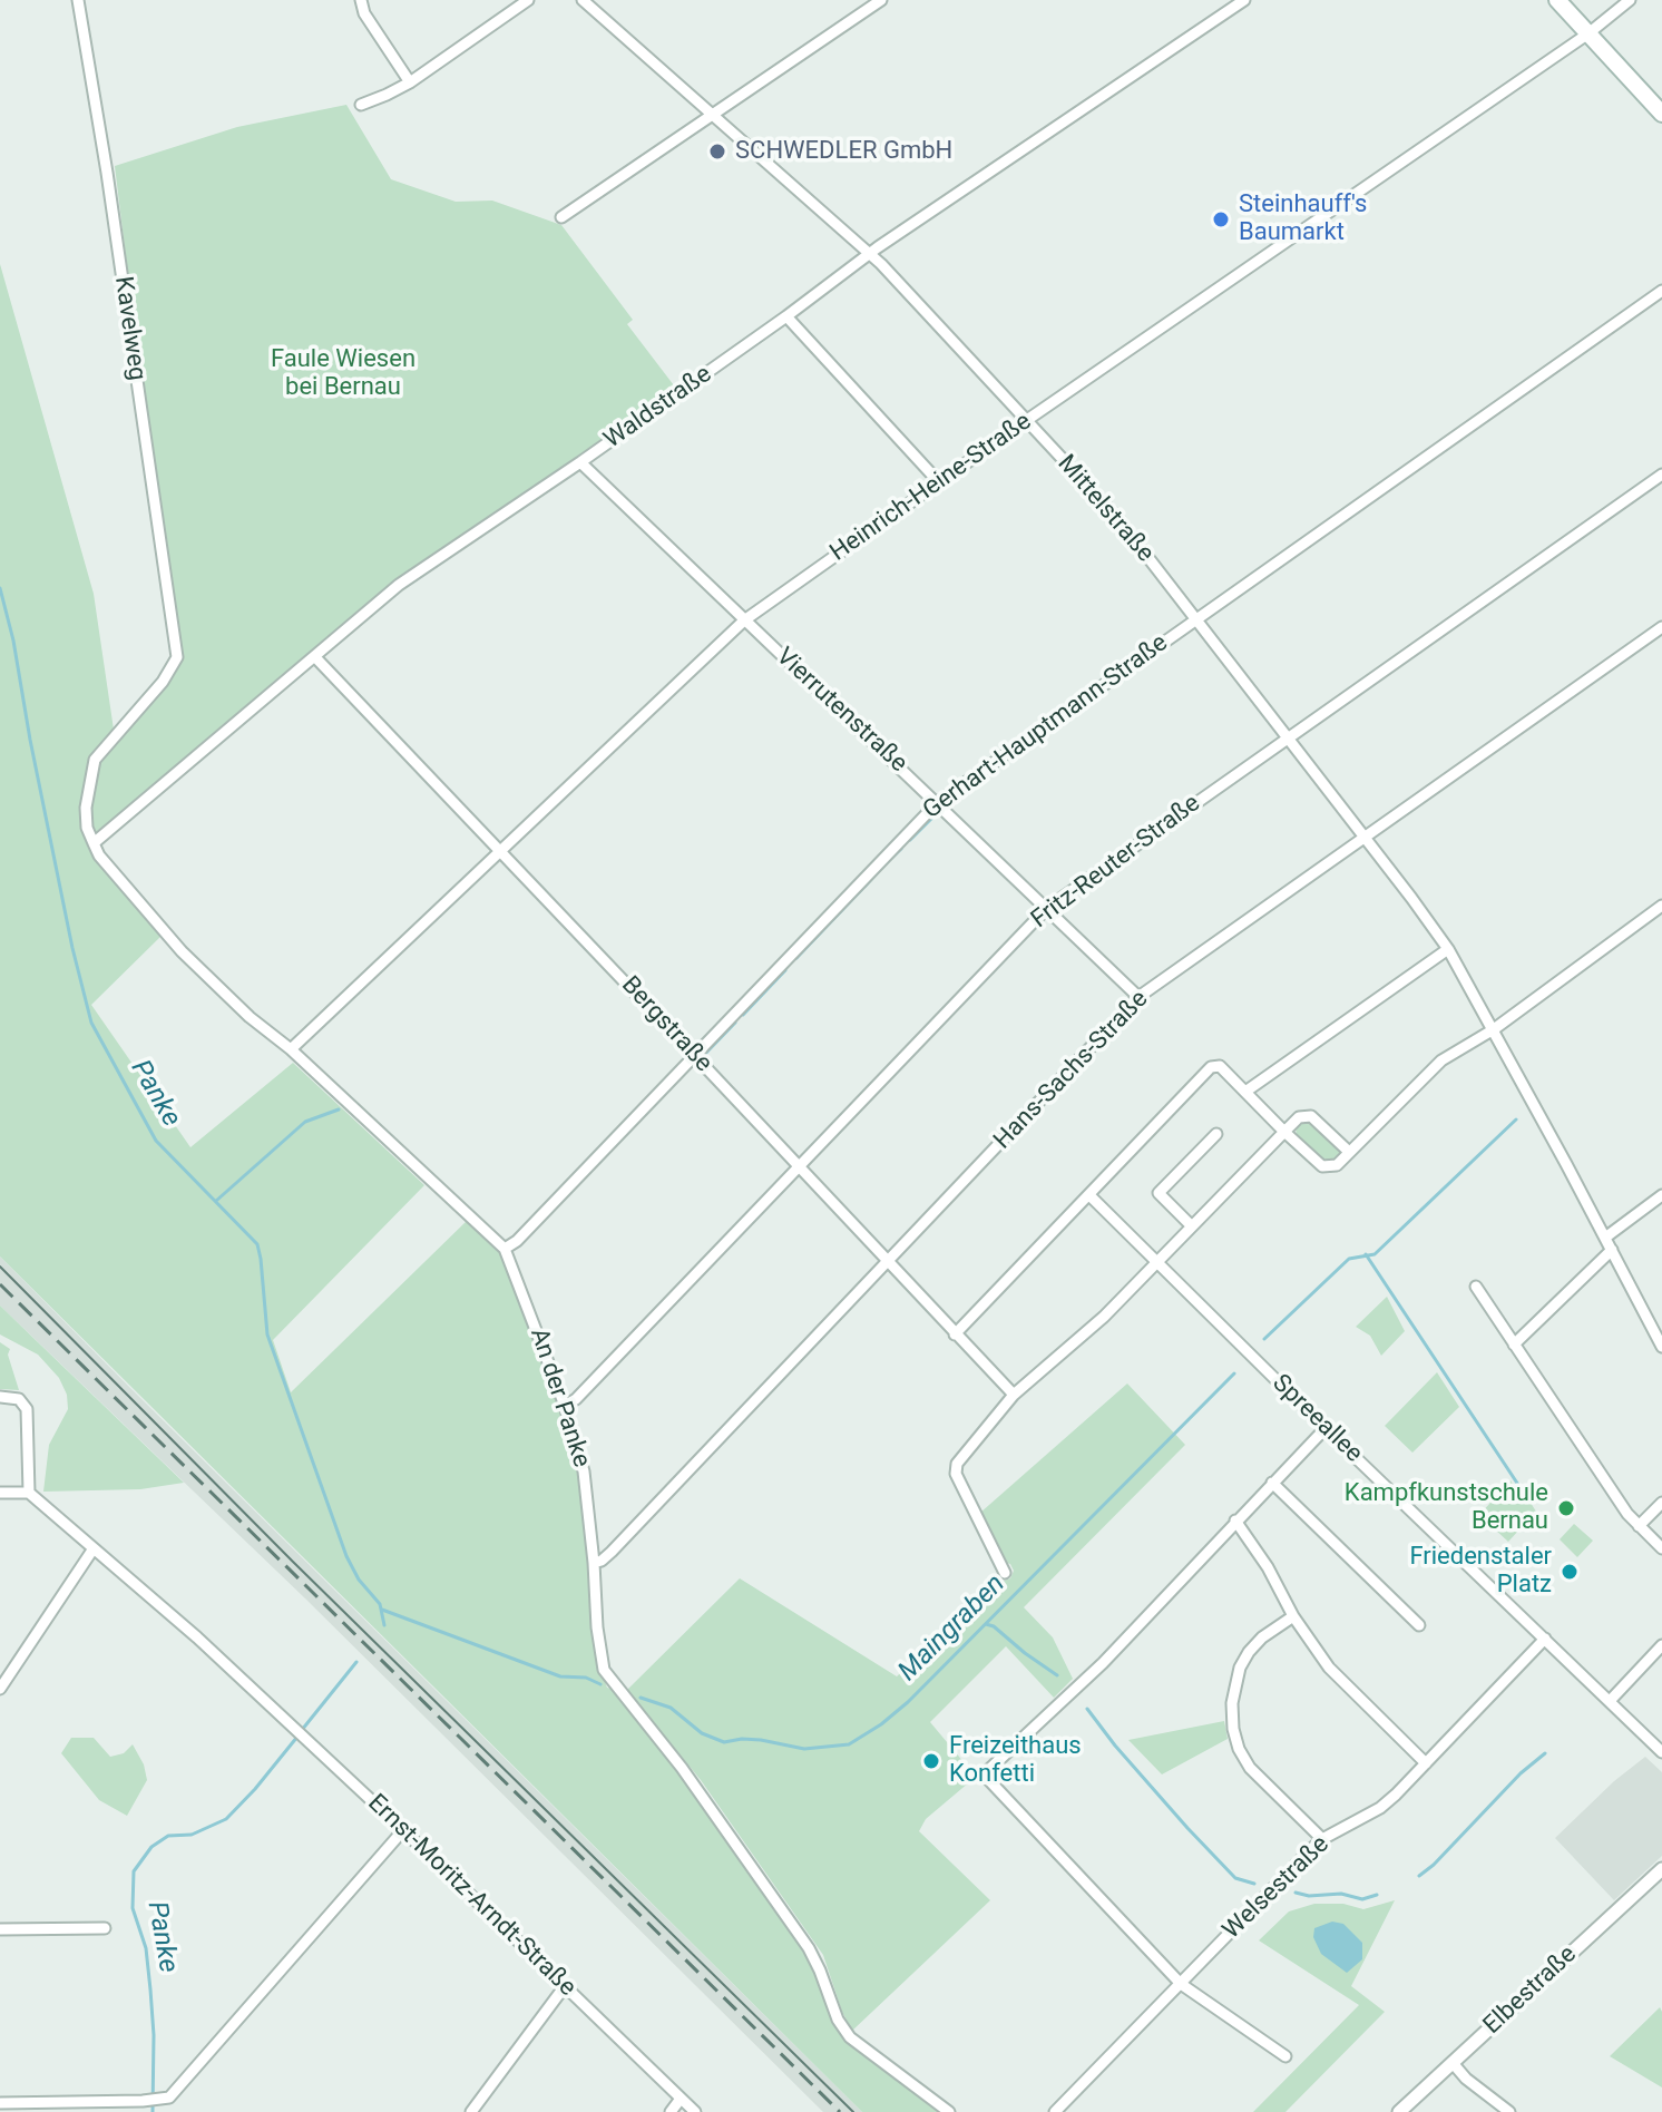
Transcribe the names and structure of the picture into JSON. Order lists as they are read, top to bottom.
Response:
{
  "streets": {
    "street": [
      "Kavelweg",
      "Waldstraße",
      "Heinrich-Heine-Straße",
      "Mittelstraße",
      "Vierrutenstraße",
      "Gerhart-Hauptmann-Straße",
      "Fritz-Reuter-Straße",
      "Bergstraße",
      "Hans-Sachs-Straße",
      "An der Panke",
      "Spreeallee",
      "Welsestraße",
      "Ernst-Moritz-Arndt-Straße",
      "Elbestraße"
    ]
  },
  "crossings": [
    ["Kavelweg", "Waldstraße"],
    ["Kavelweg", "An der Panke"],
    ["Waldstraße", "Mittelstraße"],
    ["Waldstraße", "Vierrutenstraße"],
    ["Waldstraße", "Bergstraße"],
    ["Waldstraße", "An der Panke"],
    ["Heinrich-Heine-Straße", "Mittelstraße"],
    ["Heinrich-Heine-Straße", "Vierrutenstraße"],
    ["Heinrich-Heine-Straße", "Bergstraße"],
    ["Heinrich-Heine-Straße", "An der Panke"],
    ["Mittelstraße", "Gerhart-Hauptmann-Straße"],
    ["Mittelstraße", "Fritz-Reuter-Straße"],
    ["Mittelstraße", "Hans-Sachs-Straße"],
    ["Vierrutenstraße", "Gerhart-Hauptmann-Straße"],
    ["Vierrutenstraße", "Fritz-Reuter-Straße"],
    ["Vierrutenstraße", "Hans-Sachs-Straße"],
    ["Gerhart-Hauptmann-Straße", "Bergstraße"],
    ["Gerhart-Hauptmann-Straße", "An der Panke"],
    ["Fritz-Reuter-Straße", "Bergstraße"],
    ["Fritz-Reuter-Straße", "An der Panke"],
    ["Bergstraße", "Hans-Sachs-Straße"],
    ["Hans-Sachs-Straße", "An der Panke"],
    ["Spreeallee", "Welsestraße"]
  ],
  "water": ["Panke", "Maingraben"],
  "parks": ["Faule Wiesen bei Bernau"],
  "places": [
    "SCHWEDLER GmbH",
    "Steinhauff's Baumarkt",
    "Kampfkunstschule Bernau",
    "Friedenstaler Platz",
    "Freizeithaus Konfetti"
  ]
}
